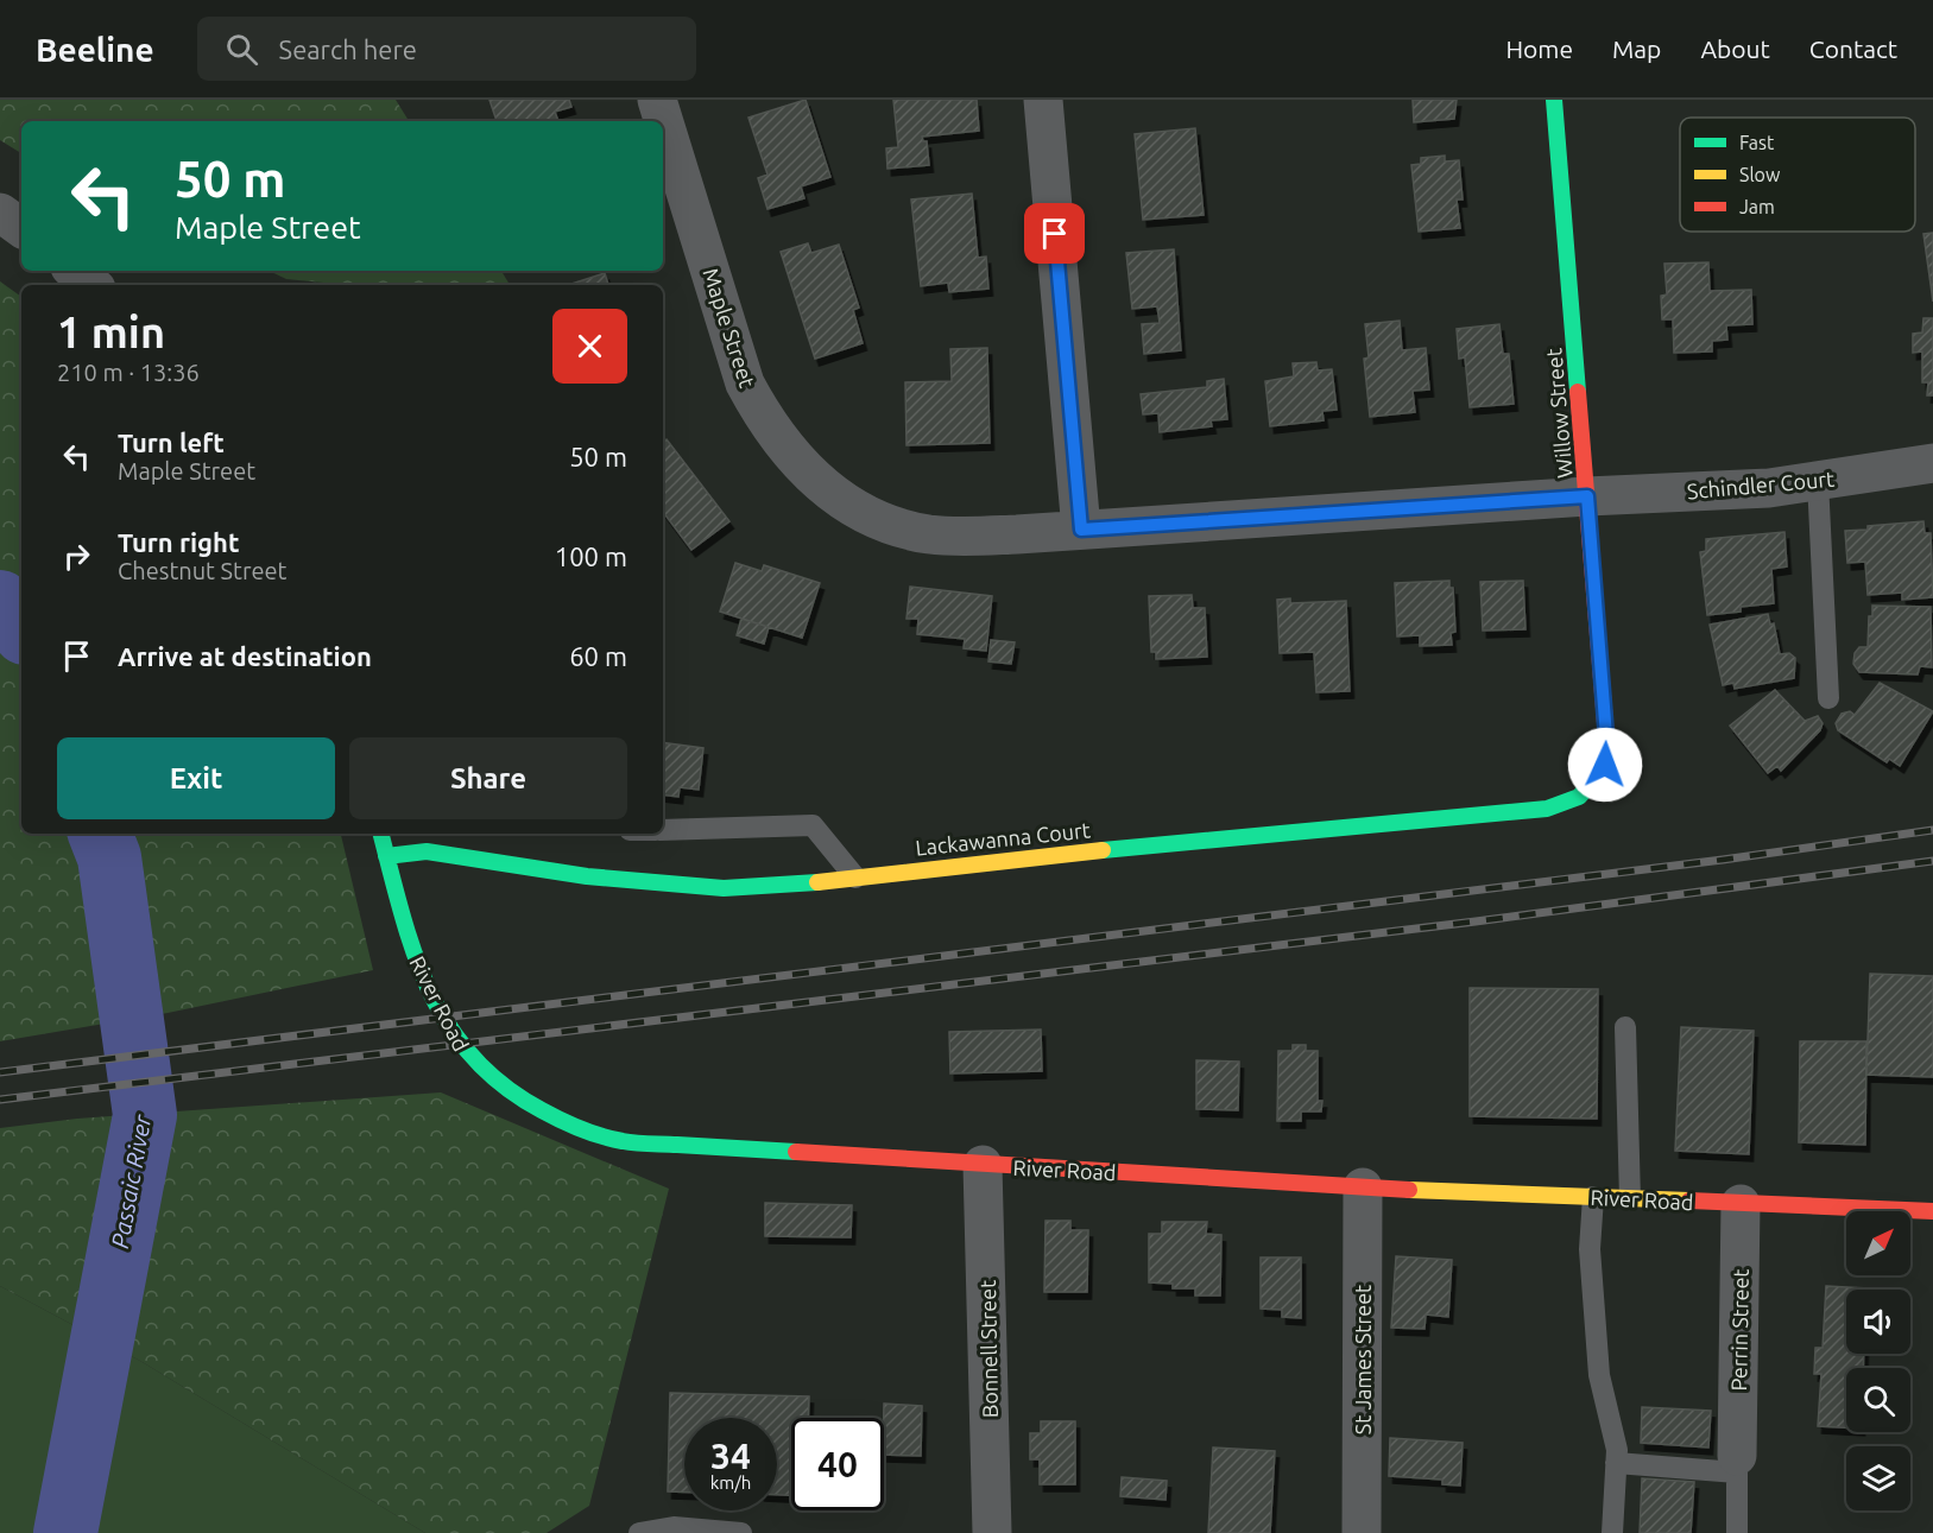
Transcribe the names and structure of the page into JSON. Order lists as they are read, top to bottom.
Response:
{
  "streets": {
    "street": [
      "Maple Street",
      "Willow Street",
      "Schindler Court",
      "Lackawanna Court",
      "River Road",
      "Perrin Street",
      "Bonnell Street",
      "St James Street"
    ]
  },
  "crossings": [
    ["Maple Street", "Willow Street"],
    ["Maple Street", "Schindler Court"],
    ["Willow Street", "Schindler Court"],
    ["Willow Street", "Lackawanna Court"],
    ["Lackawanna Court", "River Road"],
    ["River Road", "Perrin Street"],
    ["River Road", "Bonnell Street"],
    ["River Road", "St James Street"]
  ],
  "water": ["Passaic River"],
  "legend": ["Fast", "Slow", "Jam"],
  "north": "top right",
  "page": {
    "header": "Beeline",
    "search": "Search here",
    "nav": [
      "Home",
      "Map",
      "About",
      "Contact"
    ],
    "turn": ["50 m", "Maple Street"],
    "heading": ["1 min", "210 m · 13:36"],
    "list": [
      {
        "name": "Turn left",
        "note": "Maple Street",
        "value": "50 m"
      },
      {
        "name": "Turn right",
        "note": "Chestnut Street",
        "value": "100 m"
      },
      {
        "name": "Arrive at destination",
        "value": "60 m"
      }
    ],
    "buttons": ["Exit", "Share"],
    "speed": "34 km/h",
    "limit": "40"
  }
}
